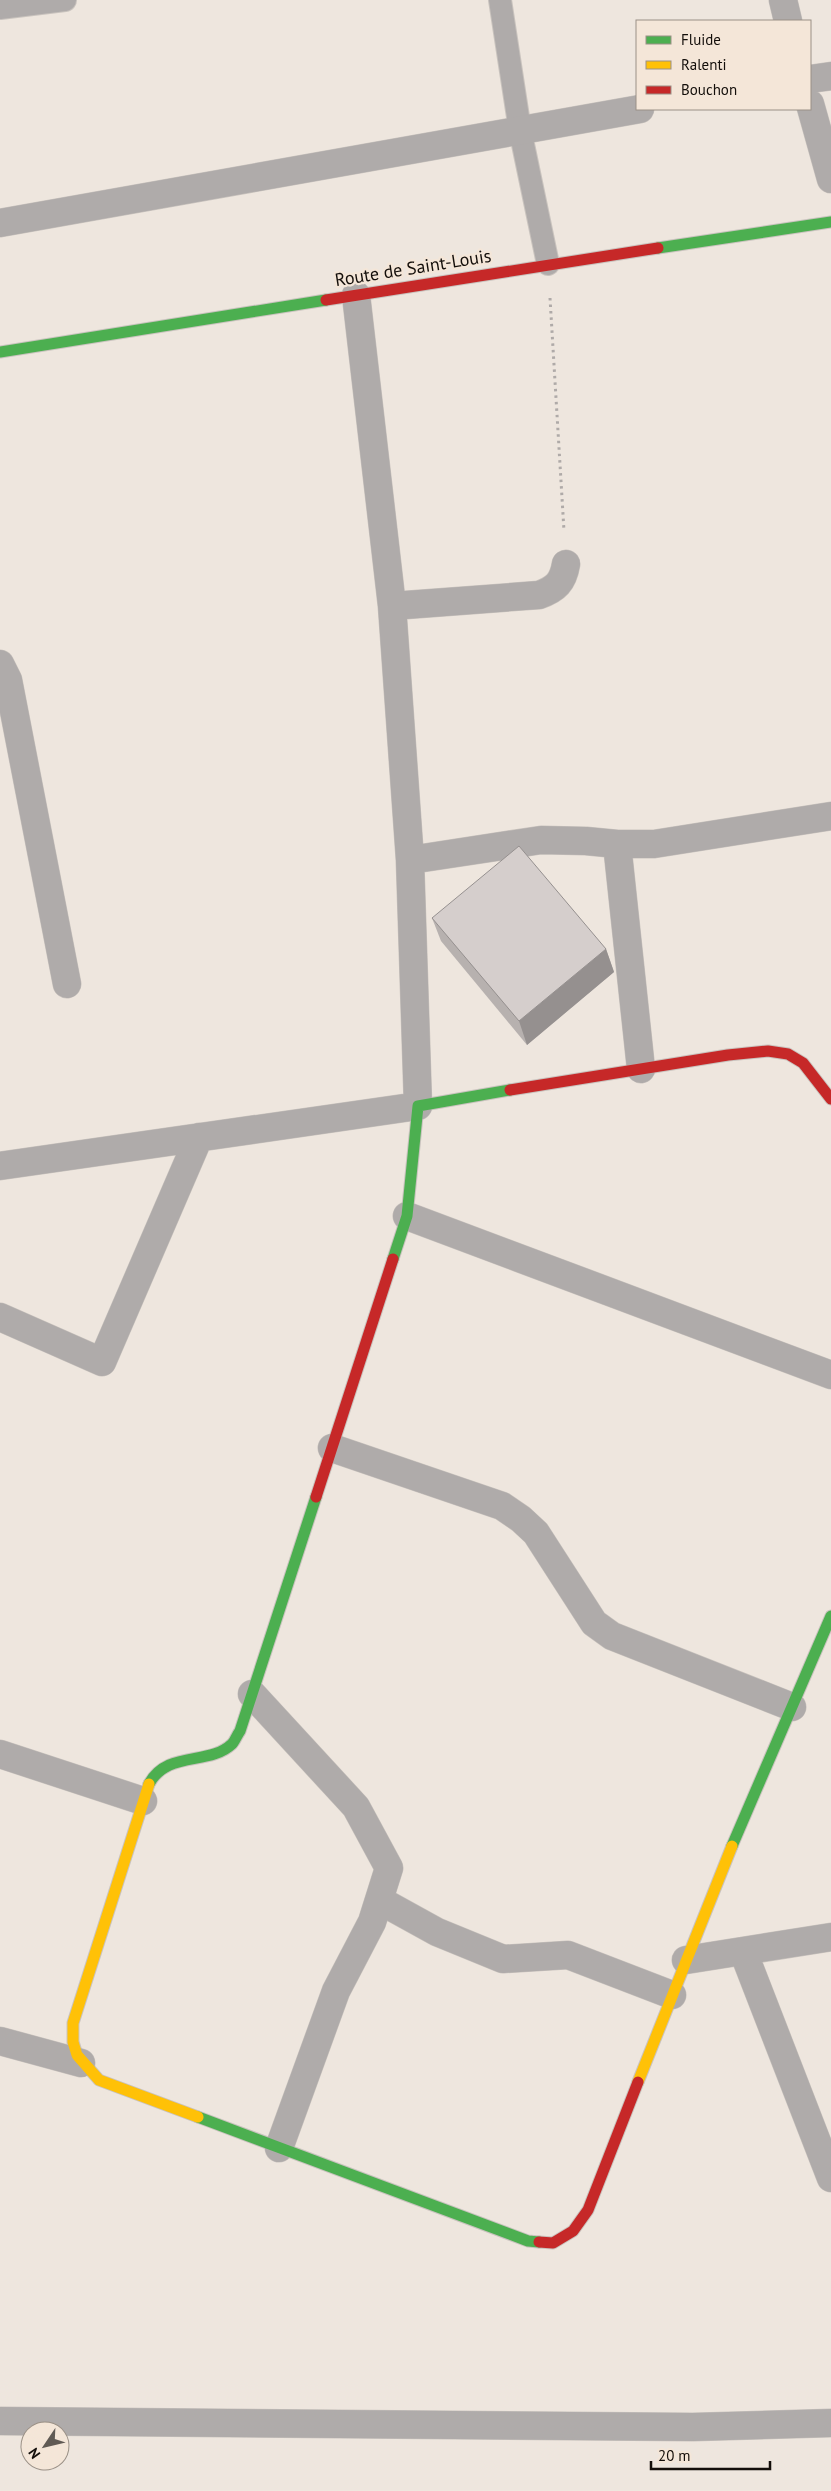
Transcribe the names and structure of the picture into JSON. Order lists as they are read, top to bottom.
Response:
{
  "streets": {
    "main road": ["Route de Saint-Louis"]
  },
  "legend": ["Fluide", "Ralenti", "Bouchon"],
  "scale_bar": "20 m",
  "north": "bottom left"
}
